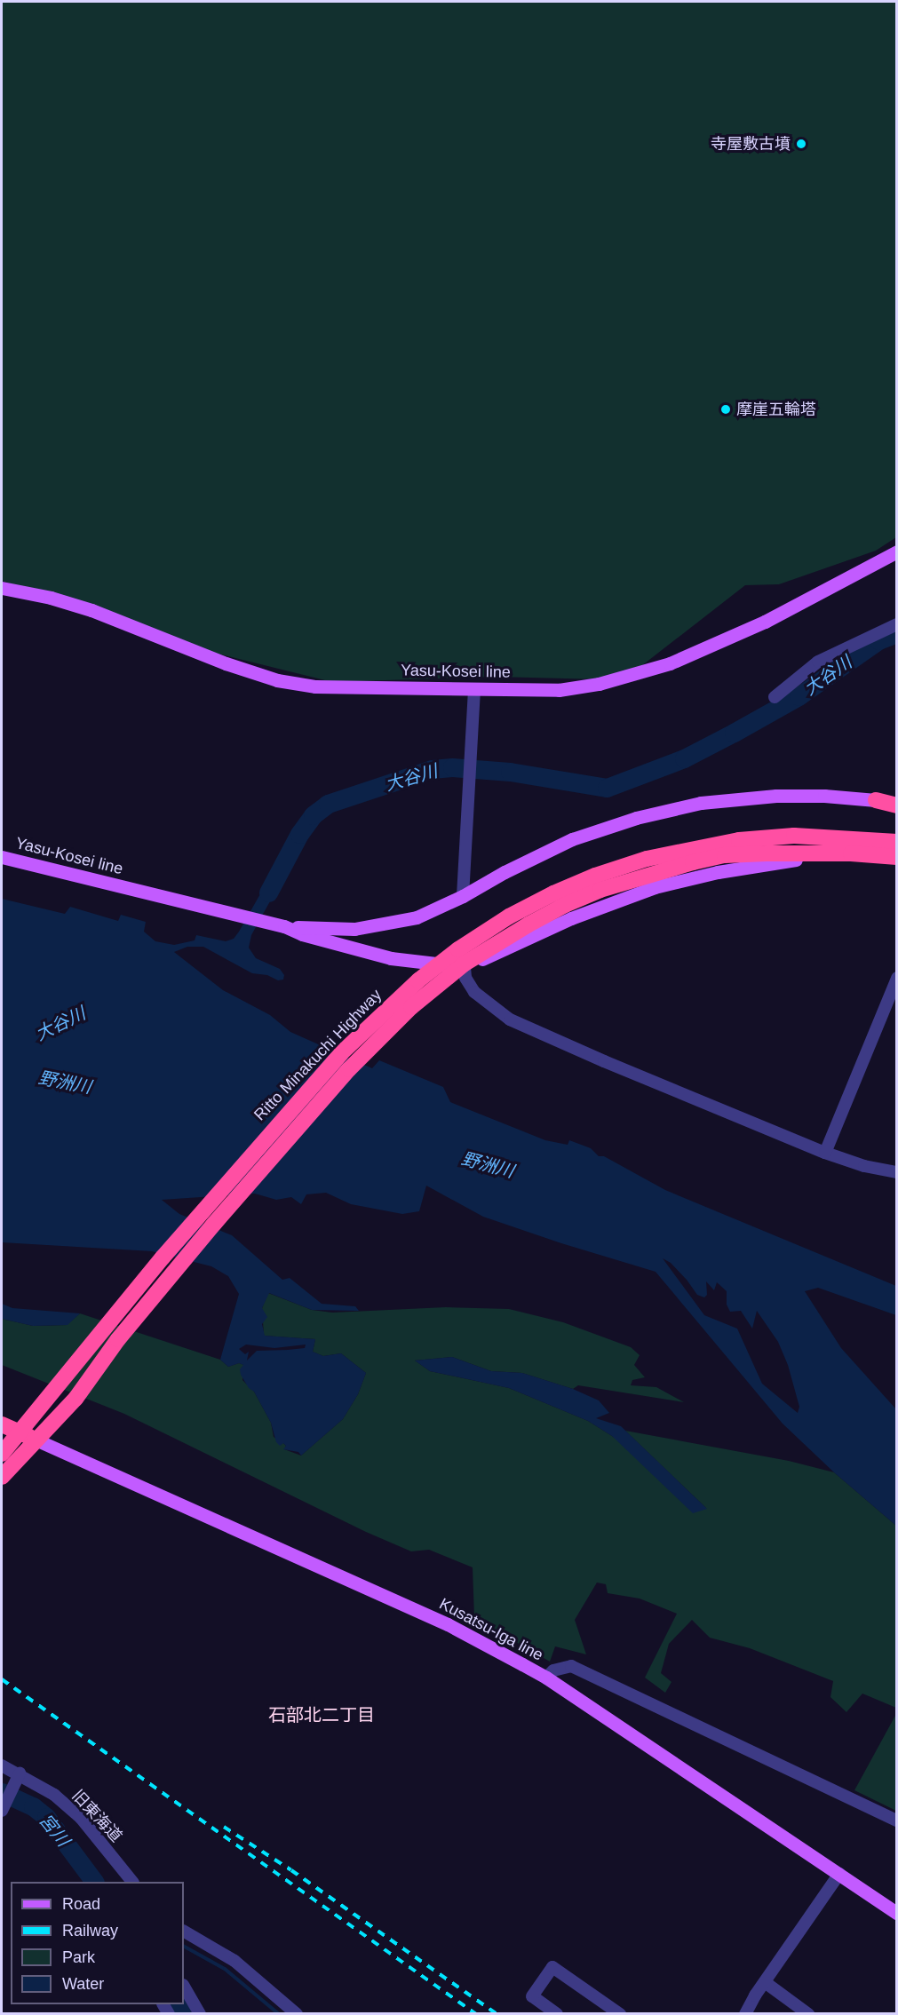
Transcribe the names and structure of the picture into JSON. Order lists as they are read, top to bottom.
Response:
{
  "streets": {
    "highway": ["Ritto Minakuchi Highway"],
    "main road": ["Yasu-Kosei line", "Kusatsu-Iga line"],
    "street": ["旧東海道"]
  },
  "crossings": [
    ["Ritto Minakuchi Highway", "Kusatsu-Iga line"]
  ],
  "districts": ["石部北二丁目"],
  "water": ["大谷川", "野洲川", "宮川"],
  "places": ["寺屋敷古墳", "摩崖五輪塔"],
  "legend": [
    "Road",
    "Railway",
    "Park",
    "Water"
  ]
}
